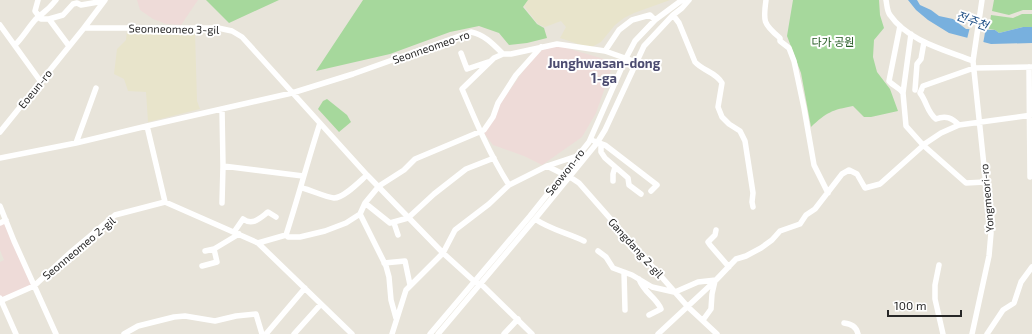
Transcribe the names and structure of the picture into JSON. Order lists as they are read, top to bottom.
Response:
{
  "streets": {
    "street": [
      "Seonneomeo 3-gil",
      "Seonneomeo-ro",
      "Eoeun-ro",
      "Seowon-ro",
      "Yongmeori-ro",
      "Seonneomeo 2-gil",
      "Gangdang 2-gil"
    ]
  },
  "crossings": [
    ["Seonneomeo 3-gil", "Seonneomeo-ro"],
    ["Seonneomeo 3-gil", "Eoeun-ro"],
    ["Seonneomeo 3-gil", "Seowon-ro"],
    ["Seowon-ro", "Gangdang 2-gil"]
  ],
  "districts": ["Junghwasan-dong 1-ga"],
  "water": ["전주천"],
  "parks": ["다가 공원"],
  "scale_bar": "100 m"
}
